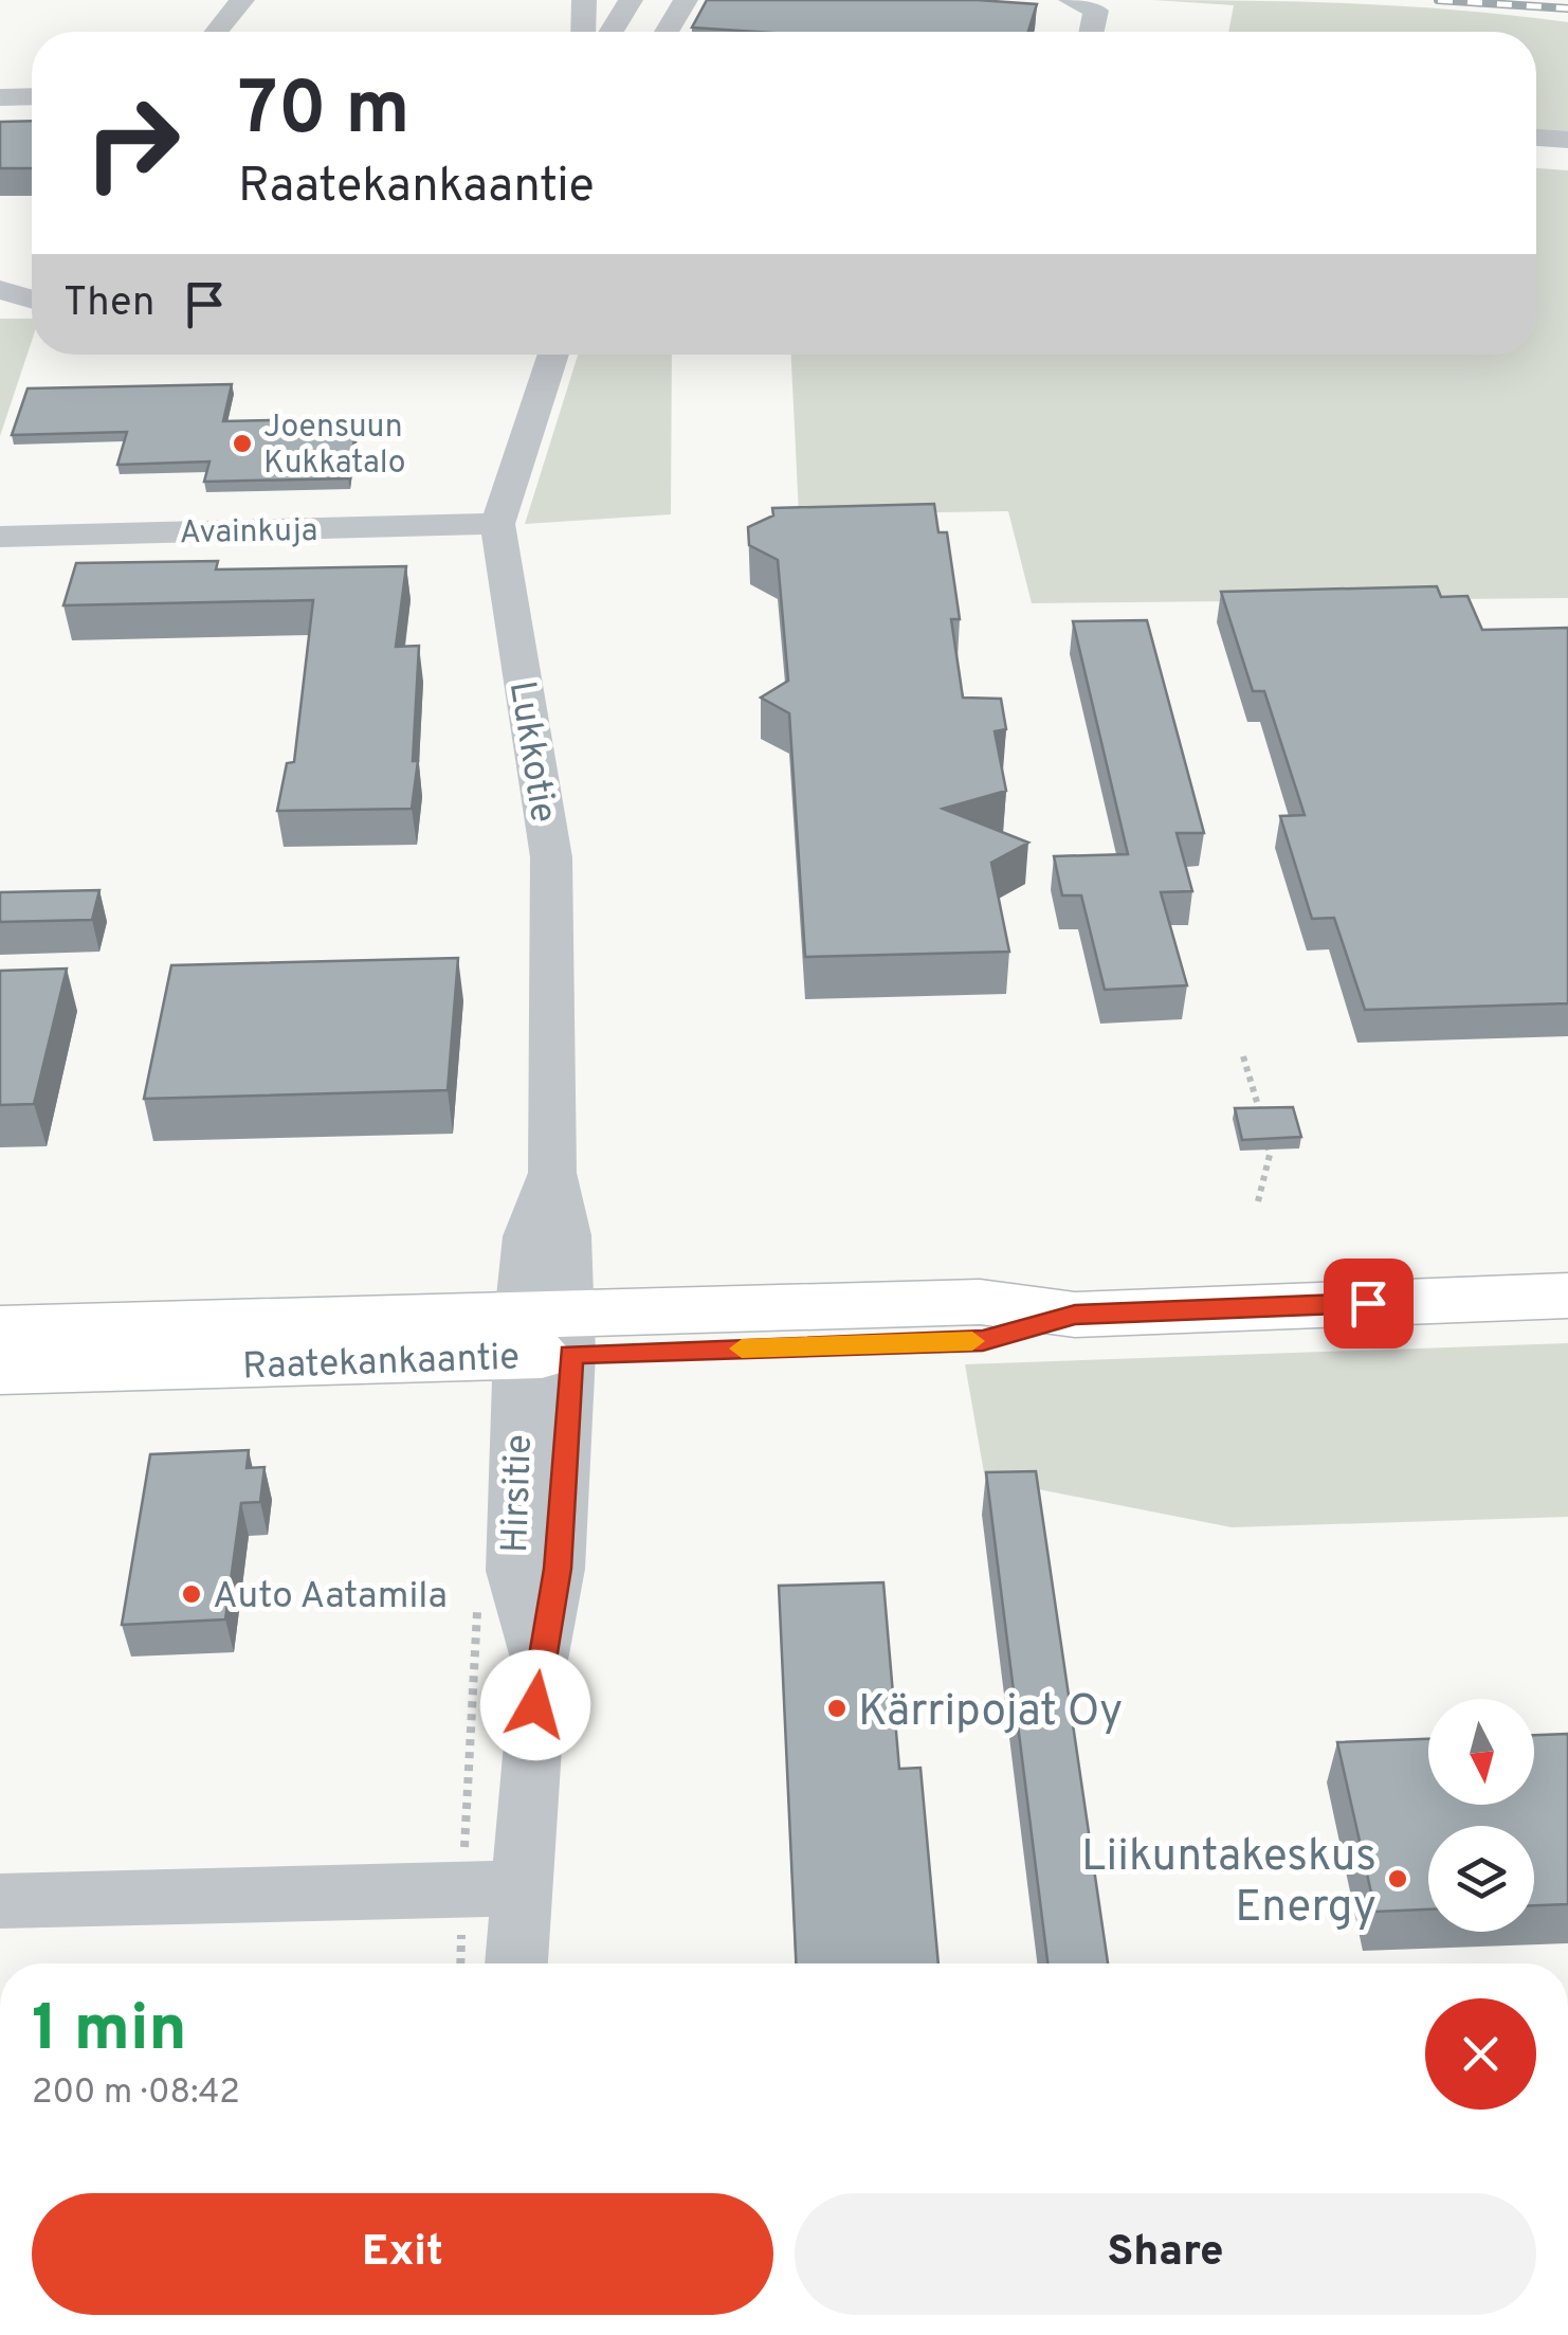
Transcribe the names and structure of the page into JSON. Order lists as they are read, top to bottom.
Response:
{
  "streets": {
    "main road": ["Raatekankaantie"],
    "street": ["Avainkuja", "Lukkotie", "Hirsitie"]
  },
  "crossings": [
    ["Avainkuja", "Lukkotie"],
    ["Lukkotie", "Raatekankaantie"],
    ["Lukkotie", "Hirsitie"],
    ["Raatekankaantie", "Hirsitie"]
  ],
  "places": [
    "Joensuun Kukkatalo",
    "Auto Aatamila",
    "Kärripojat Oy",
    "Liikuntakeskus Energy"
  ],
  "north": "bottom",
  "page": {
    "turn": ["70 m", "Raatekankaantie"],
    "then": "Then",
    "heading": ["1 min", "200 m · 08:42"],
    "buttons": ["Exit", "Share"]
  }
}
